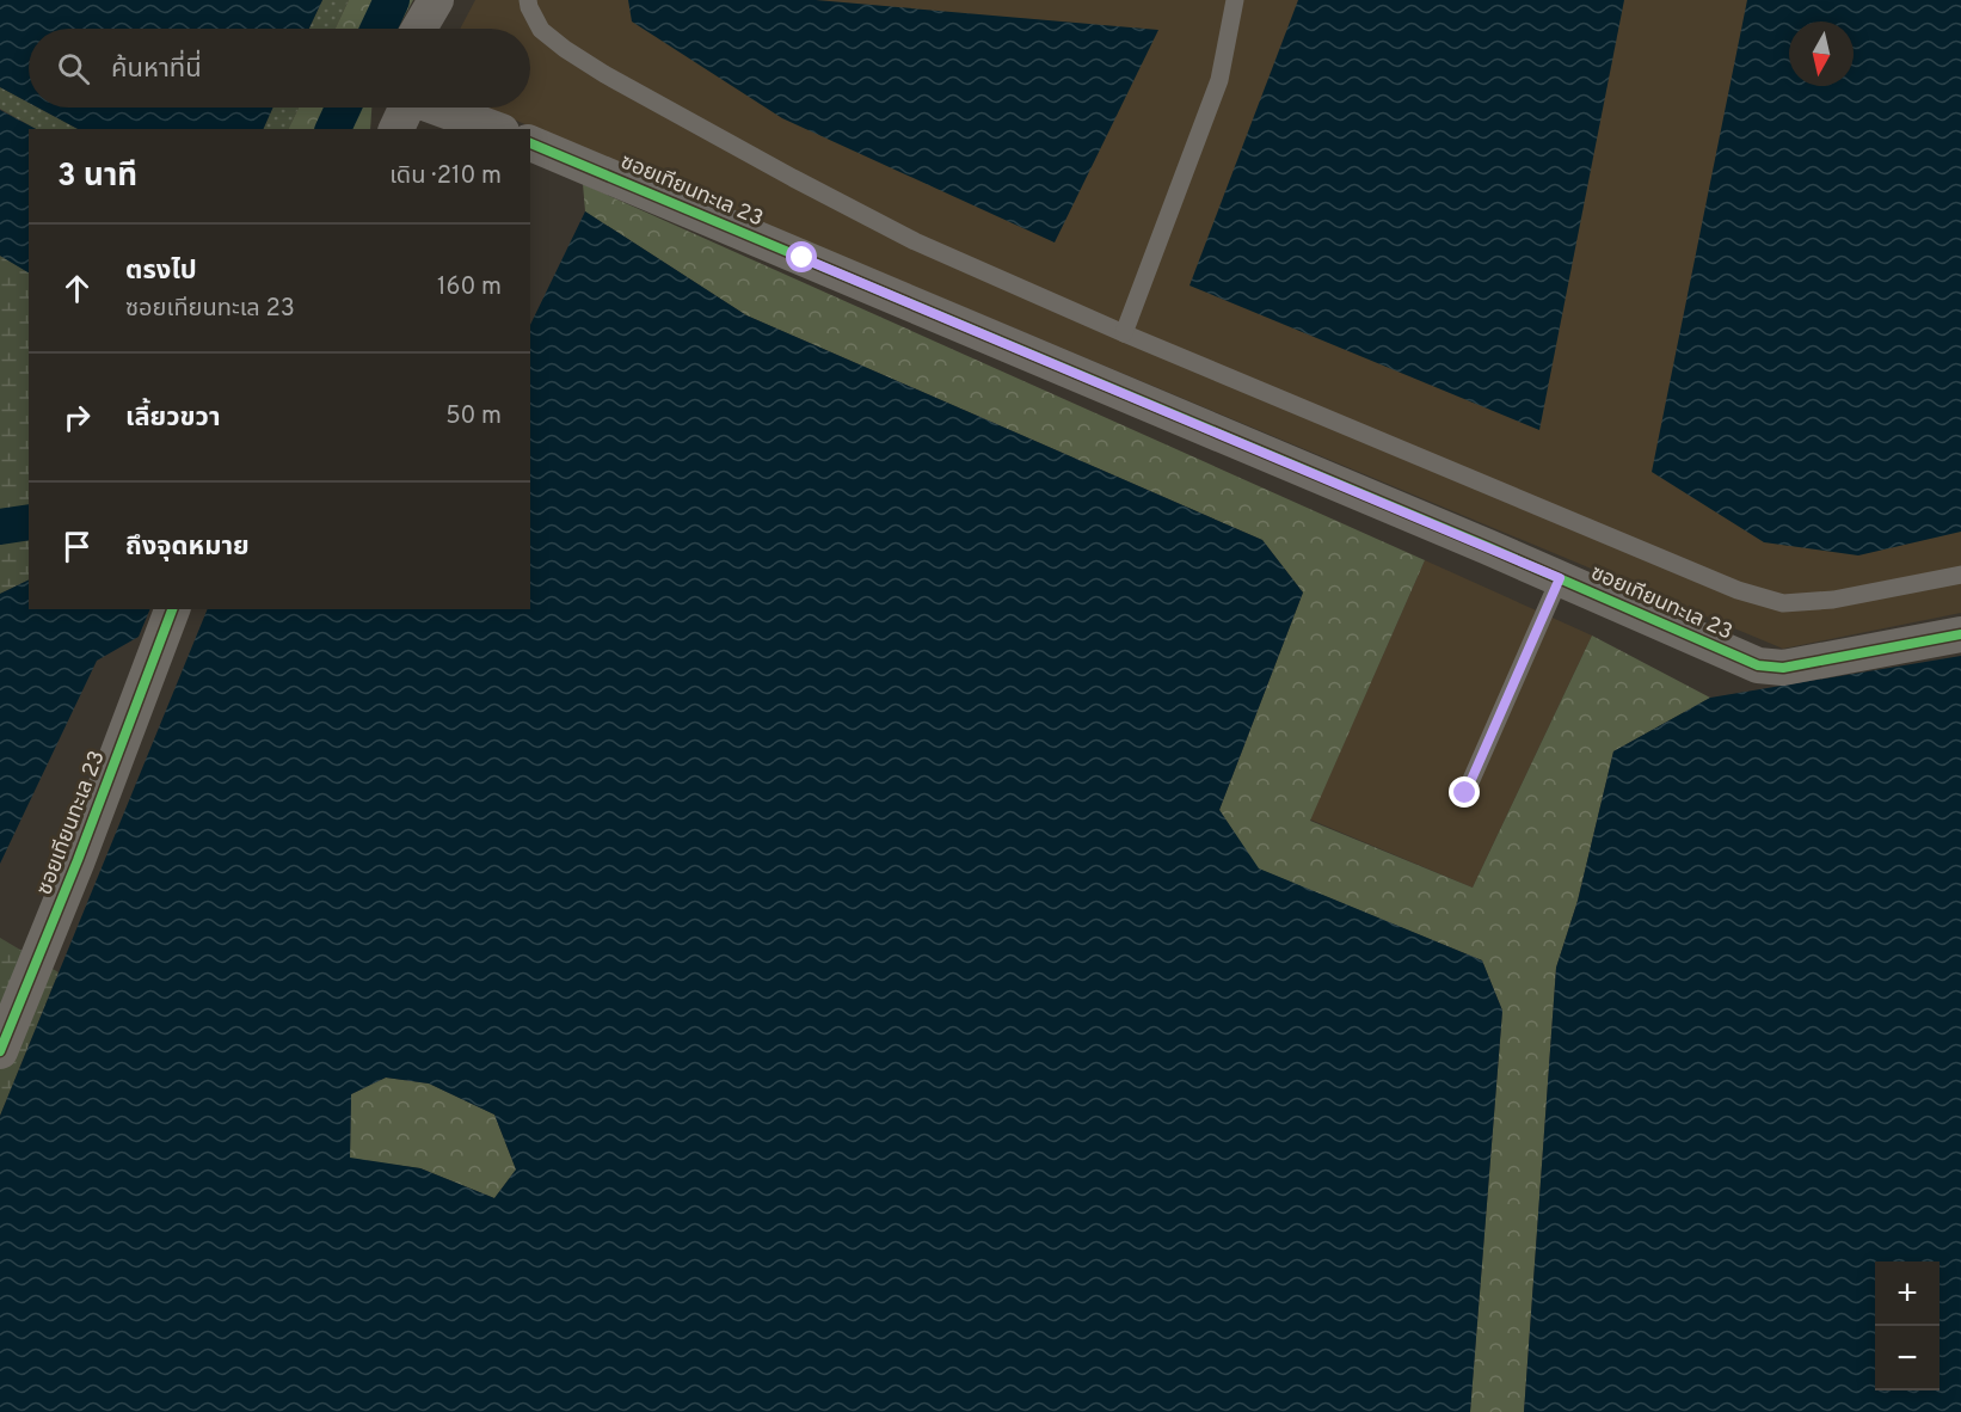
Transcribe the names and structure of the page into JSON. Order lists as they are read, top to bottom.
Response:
{
  "streets": {
    "street": ["ซอยเทียนทะเล 23"]
  },
  "north": "bottom",
  "page": {
    "search": "ค้นหาที่นี่",
    "heading": ["3 นาที", "เดิน · 210 m"],
    "list": [
      ["ตรงไป", "ซอยเทียนทะเล 23", "160 m"],
      ["เลี้ยวขวา", "50 m"],
      "ถึงจุดหมาย"
    ],
    "map_buttons": ["+", "−"]
  }
}
